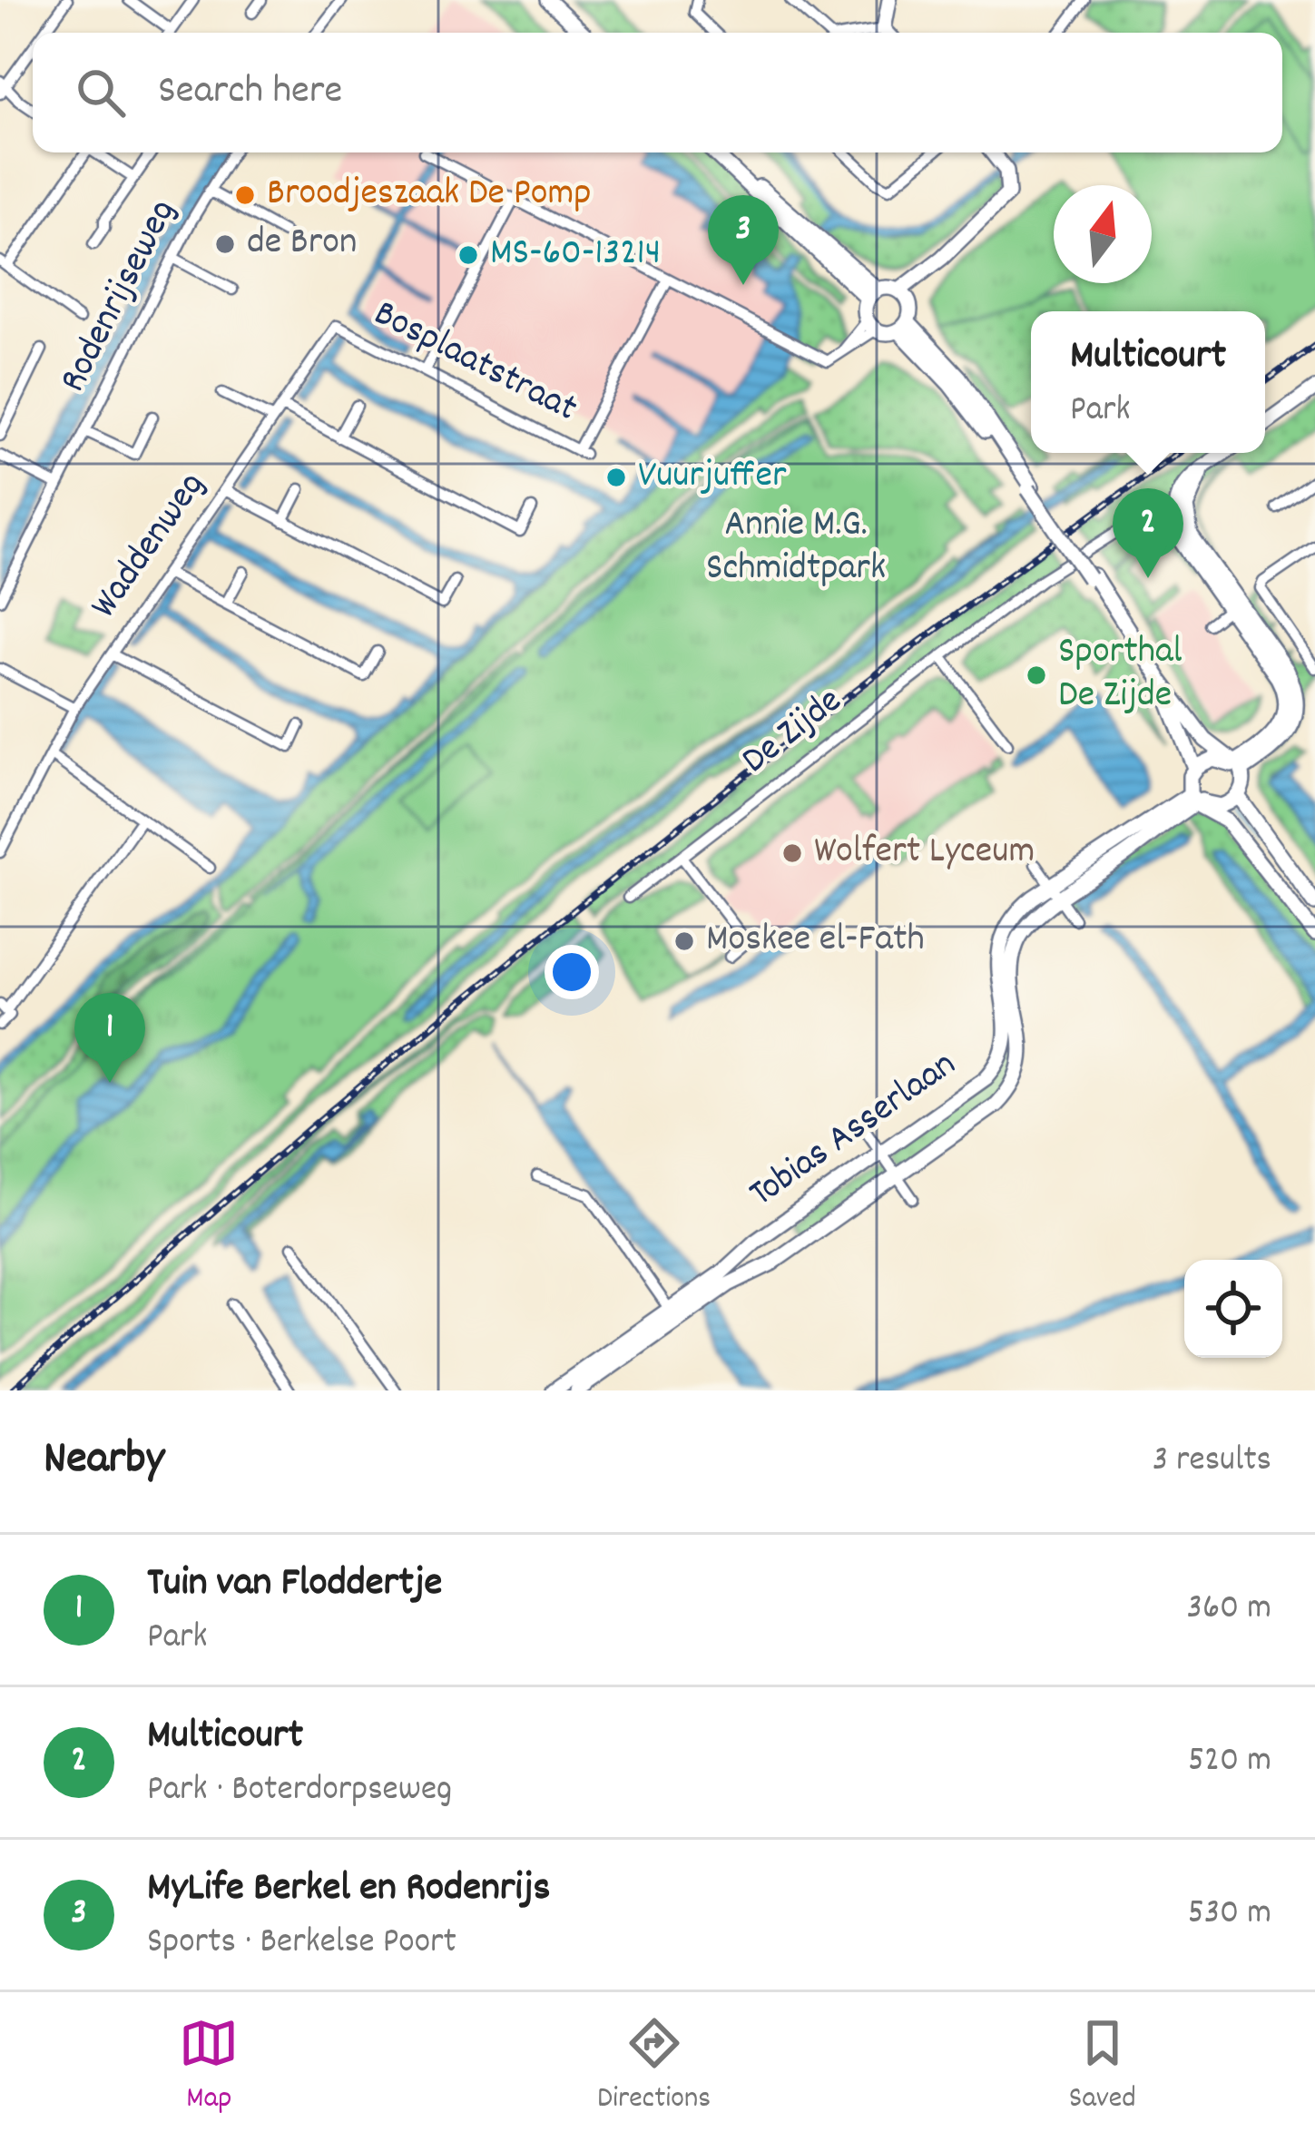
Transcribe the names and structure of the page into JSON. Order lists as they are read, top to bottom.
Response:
{
  "streets": {
    "street": [
      "Rodenrijseweg",
      "Bosplaatstraat",
      "Waddenweg",
      "De Zijde",
      "Tobias Asserlaan"
    ]
  },
  "crossings": [
    ["Bosplaatstraat", "Waddenweg"]
  ],
  "parks": ["Annie M.G. Schmidtpark"],
  "places": [
    "Broodjeszaak De Pomp",
    "de Bron",
    "MS-60-13214",
    "Vuurjuffer",
    "Sporthal De Zijde",
    "Wolfert Lyceum",
    "Moskee el-Fath"
  ],
  "north": "top",
  "page": {
    "search": "Search here",
    "pins": ["3", "2", "1"],
    "popup": ["Multicourt", "Park"],
    "heading": ["Nearby", "3 results"],
    "list": [
      {
        "mark": "1",
        "name": "Tuin van Floddertje",
        "note": "Park",
        "value": "360 m"
      },
      {
        "mark": "2",
        "name": "Multicourt",
        "note": "Park · Boterdorpseweg",
        "value": "520 m"
      },
      {
        "mark": "3",
        "name": "MyLife Berkel en Rodenrijs",
        "note": "Sports · Berkelse Poort",
        "value": "530 m"
      }
    ],
    "nav": ["Map", "Directions", "Saved"]
  }
}
